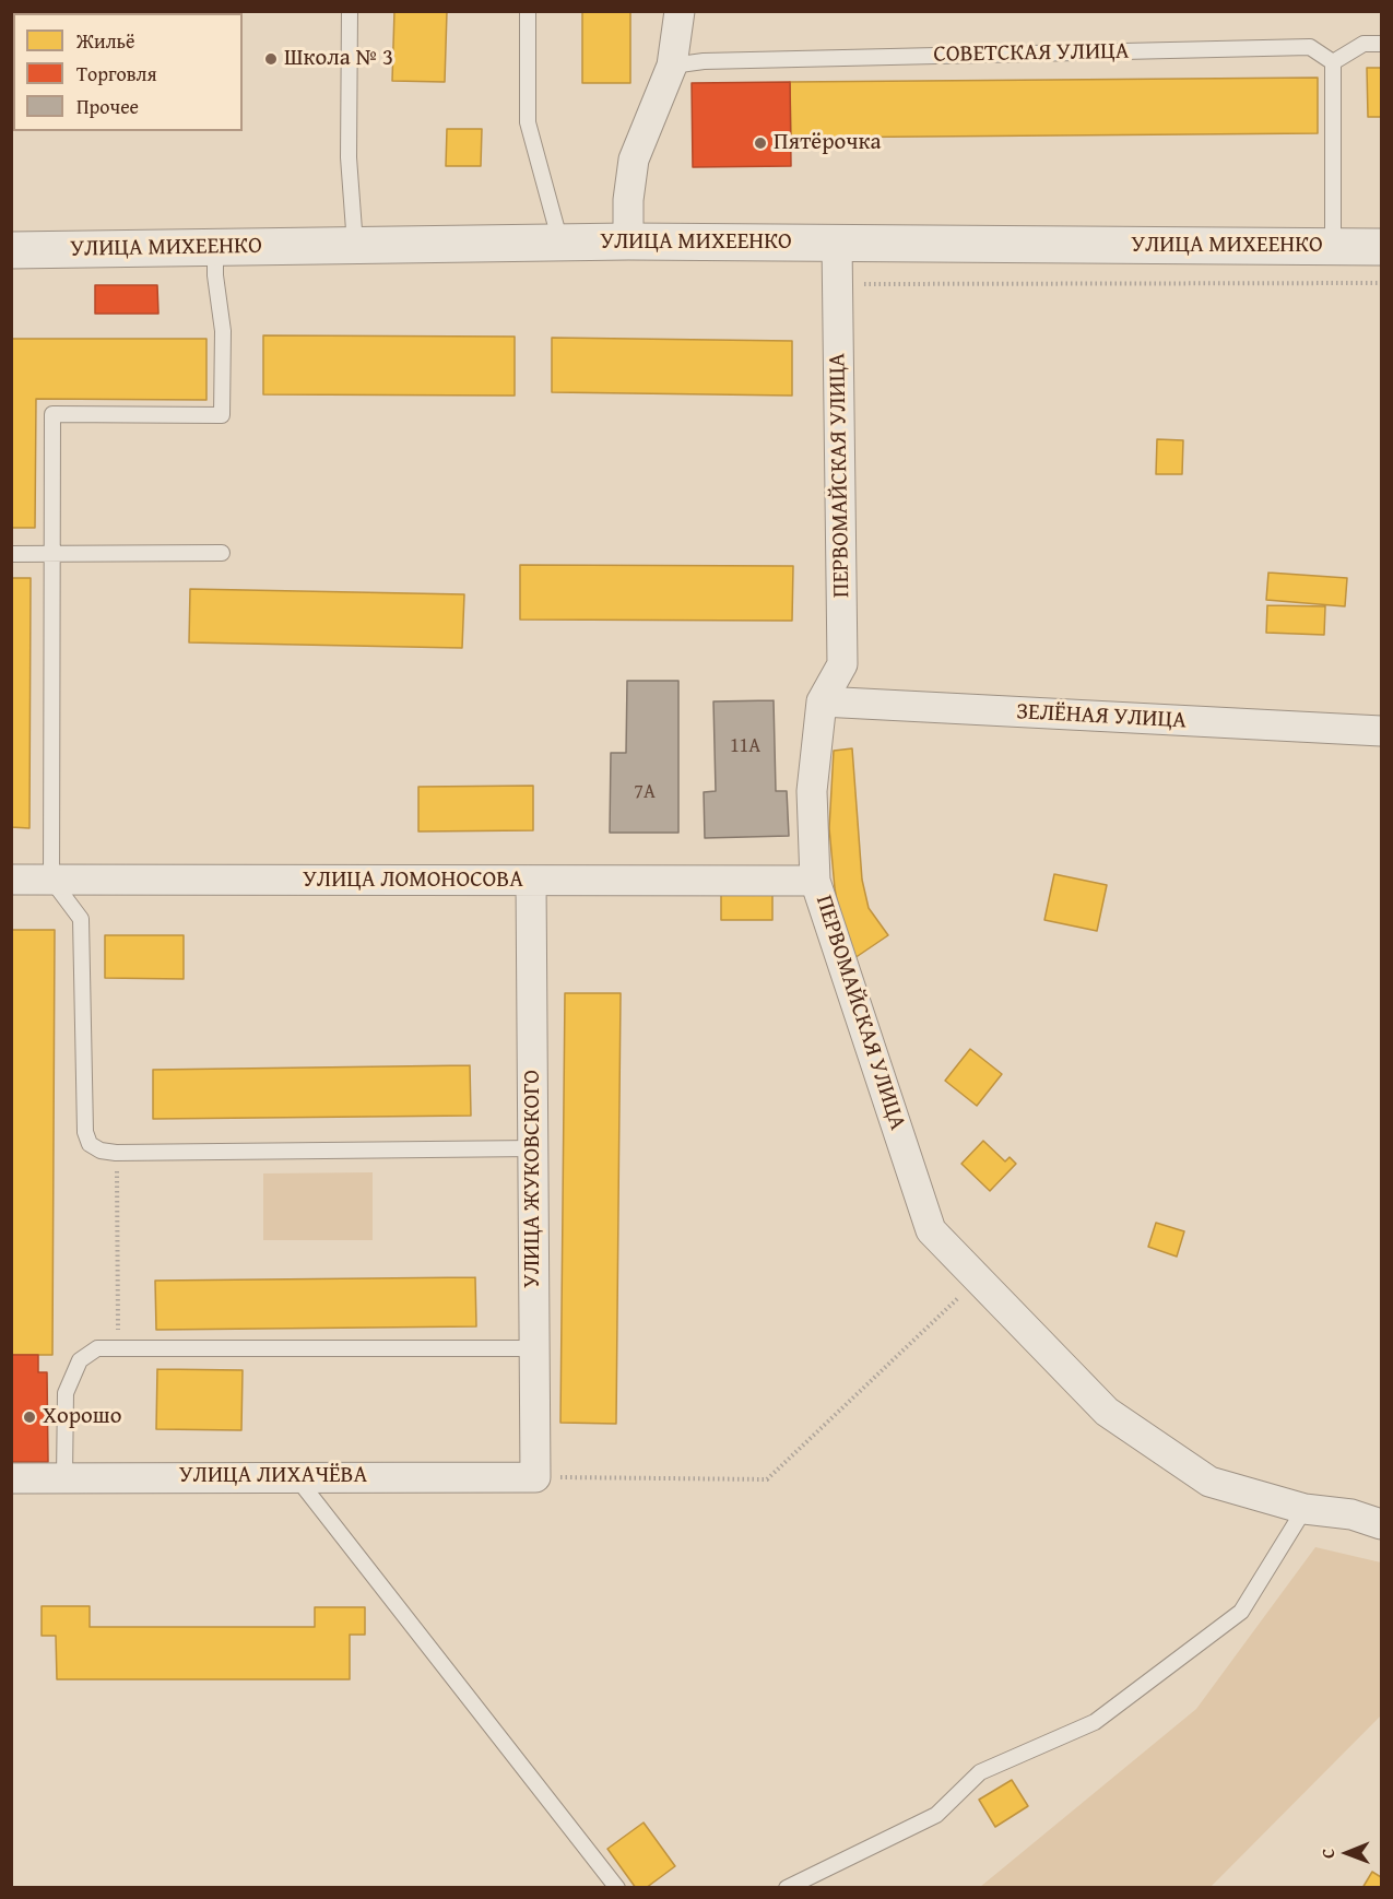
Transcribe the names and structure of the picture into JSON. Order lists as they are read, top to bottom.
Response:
{
  "streets": {
    "street": [
      "УЛИЦА МИХЕЕНКО",
      "ПЕРВОМАЙСКАЯ УЛИЦА",
      "ЗЕЛЁНАЯ УЛИЦА",
      "УЛИЦА ЛОМОНОСОВА",
      "УЛИЦА ЖУКОВСКОГО",
      "УЛИЦА ЛИХАЧЁВА"
    ],
    "lane": ["СОВЕТСКАЯ УЛИЦА"]
  },
  "crossings": [
    ["УЛИЦА МИХЕЕНКО", "ПЕРВОМАЙСКАЯ УЛИЦА"],
    ["ПЕРВОМАЙСКАЯ УЛИЦА", "ЗЕЛЁНАЯ УЛИЦА"],
    ["ПЕРВОМАЙСКАЯ УЛИЦА", "УЛИЦА ЛОМОНОСОВА"],
    ["УЛИЦА ЛОМОНОСОВА", "УЛИЦА ЖУКОВСКОГО"],
    ["УЛИЦА ЖУКОВСКОГО", "УЛИЦА ЛИХАЧЁВА"]
  ],
  "places": ["Школа № 3", "Пятёрочка", "Хорошо"],
  "house_numbers": ["11А", "7А"],
  "legend": ["Жильё", "Торговля", "Прочее"],
  "north": "left"
}
